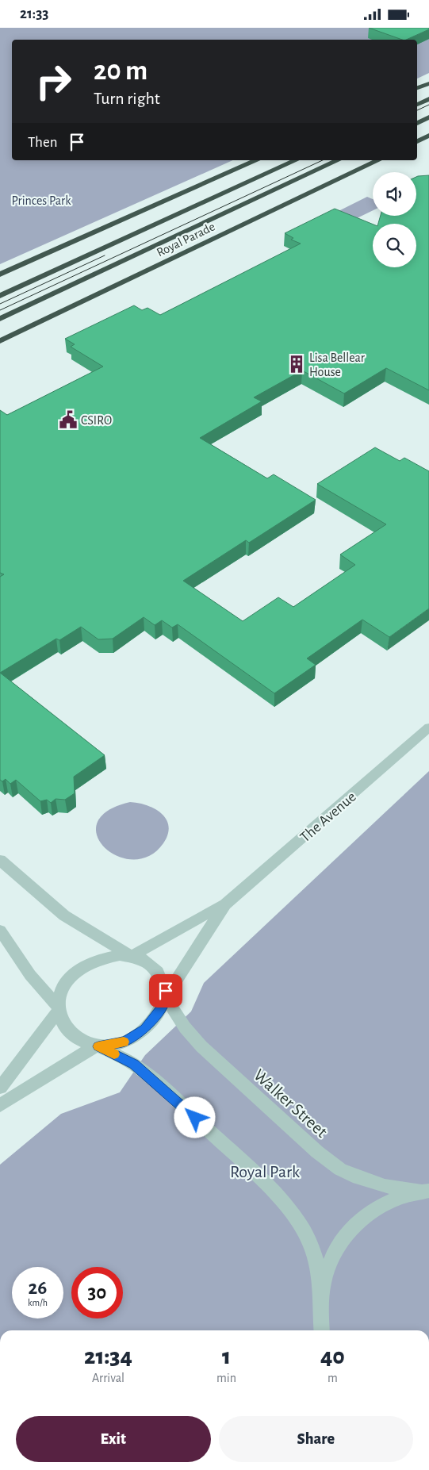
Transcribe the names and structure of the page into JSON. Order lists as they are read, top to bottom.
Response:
{
  "streets": {
    "highway": ["Royal Parade"],
    "street": ["The Avenue", "Walker Street"]
  },
  "crossings": [
    ["The Avenue", "Walker Street"]
  ],
  "parks": ["Princes Park", "Royal Park"],
  "places": {
    "building": ["Lisa Bellear House"],
    "public building": ["CSIRO"]
  },
  "page": {
    "status": "21:33",
    "turn": ["20 m", "Turn right"],
    "then": "Then",
    "speed": "26 km/h",
    "limit": "30",
    "eta": [
      "21:34",
      "Arrival",
      "1",
      "min",
      "40",
      "m"
    ],
    "buttons": ["Exit", "Share"]
  }
}
